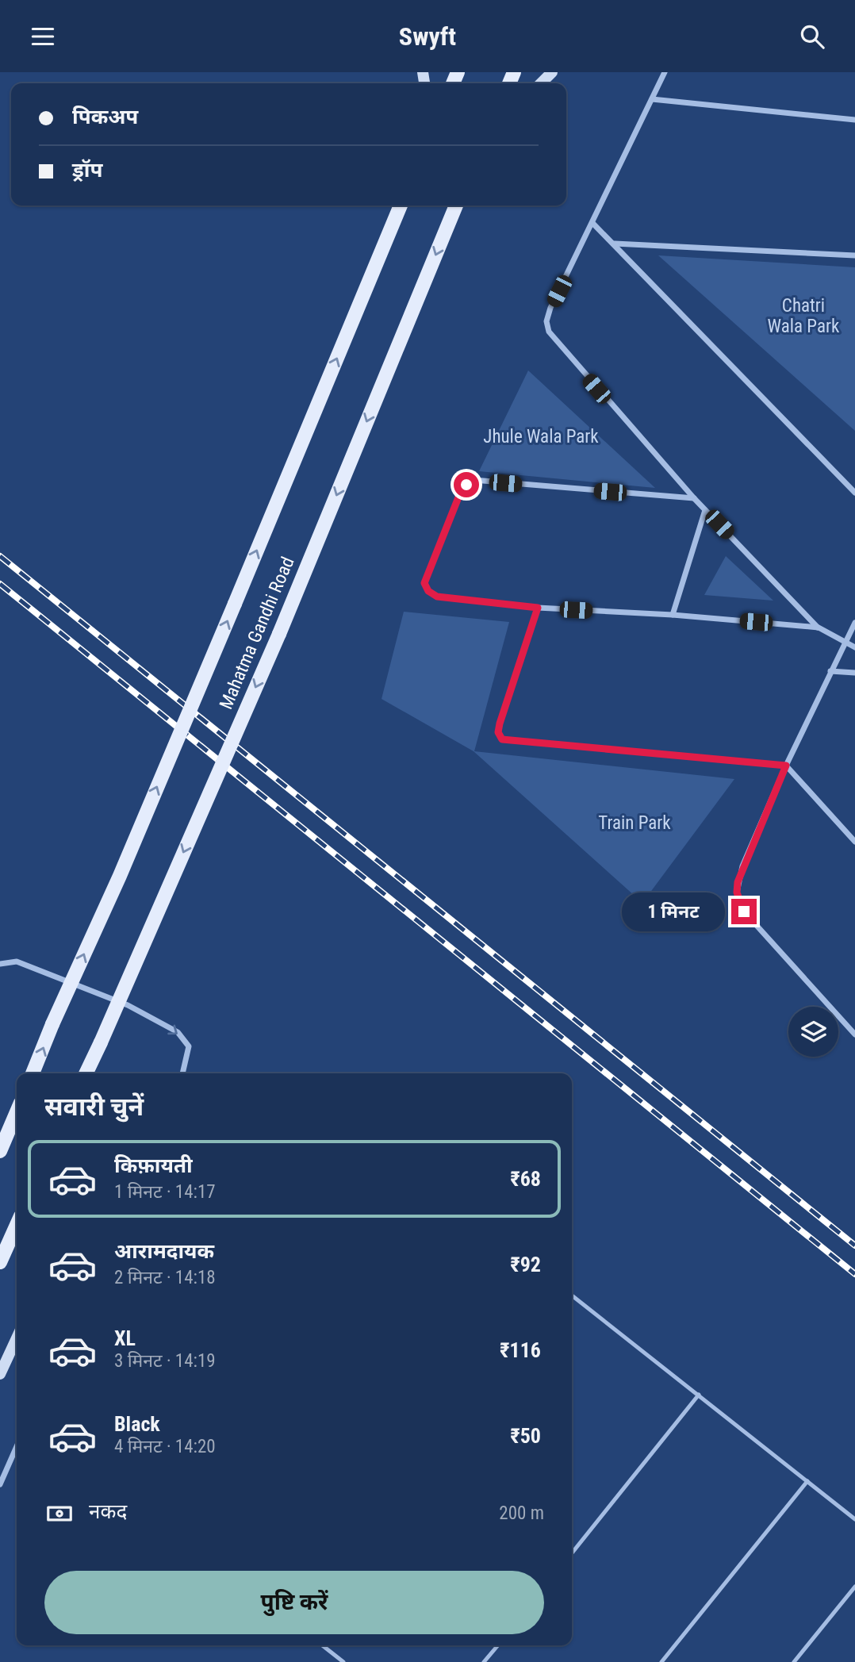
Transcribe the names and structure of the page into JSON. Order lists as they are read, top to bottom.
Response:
{
  "streets": {
    "main road": ["Mahatma Gandhi Road"]
  },
  "parks": ["Chatri Wala Park", "Jhule Wala Park", "Train Park"],
  "page": {
    "header": "Swyft",
    "banner": ["पिकअप", "ड्रॉप"],
    "bubble": "1 मिनट",
    "heading": "सवारी चुनें",
    "list": [
      {
        "name": "किफ़ायती",
        "note": "1 मिनट · 14:17",
        "value": "₹68"
      },
      {
        "name": "आरामदायक",
        "note": "2 मिनट · 14:18",
        "value": "₹92"
      },
      {
        "name": "XL",
        "note": "3 मिनट · 14:19",
        "value": "₹116"
      },
      {
        "name": "Black",
        "note": "4 मिनट · 14:20",
        "value": "₹50"
      }
    ],
    "pay": ["नकद", "200 m"],
    "buttons": "पुष्टि करें"
  }
}
